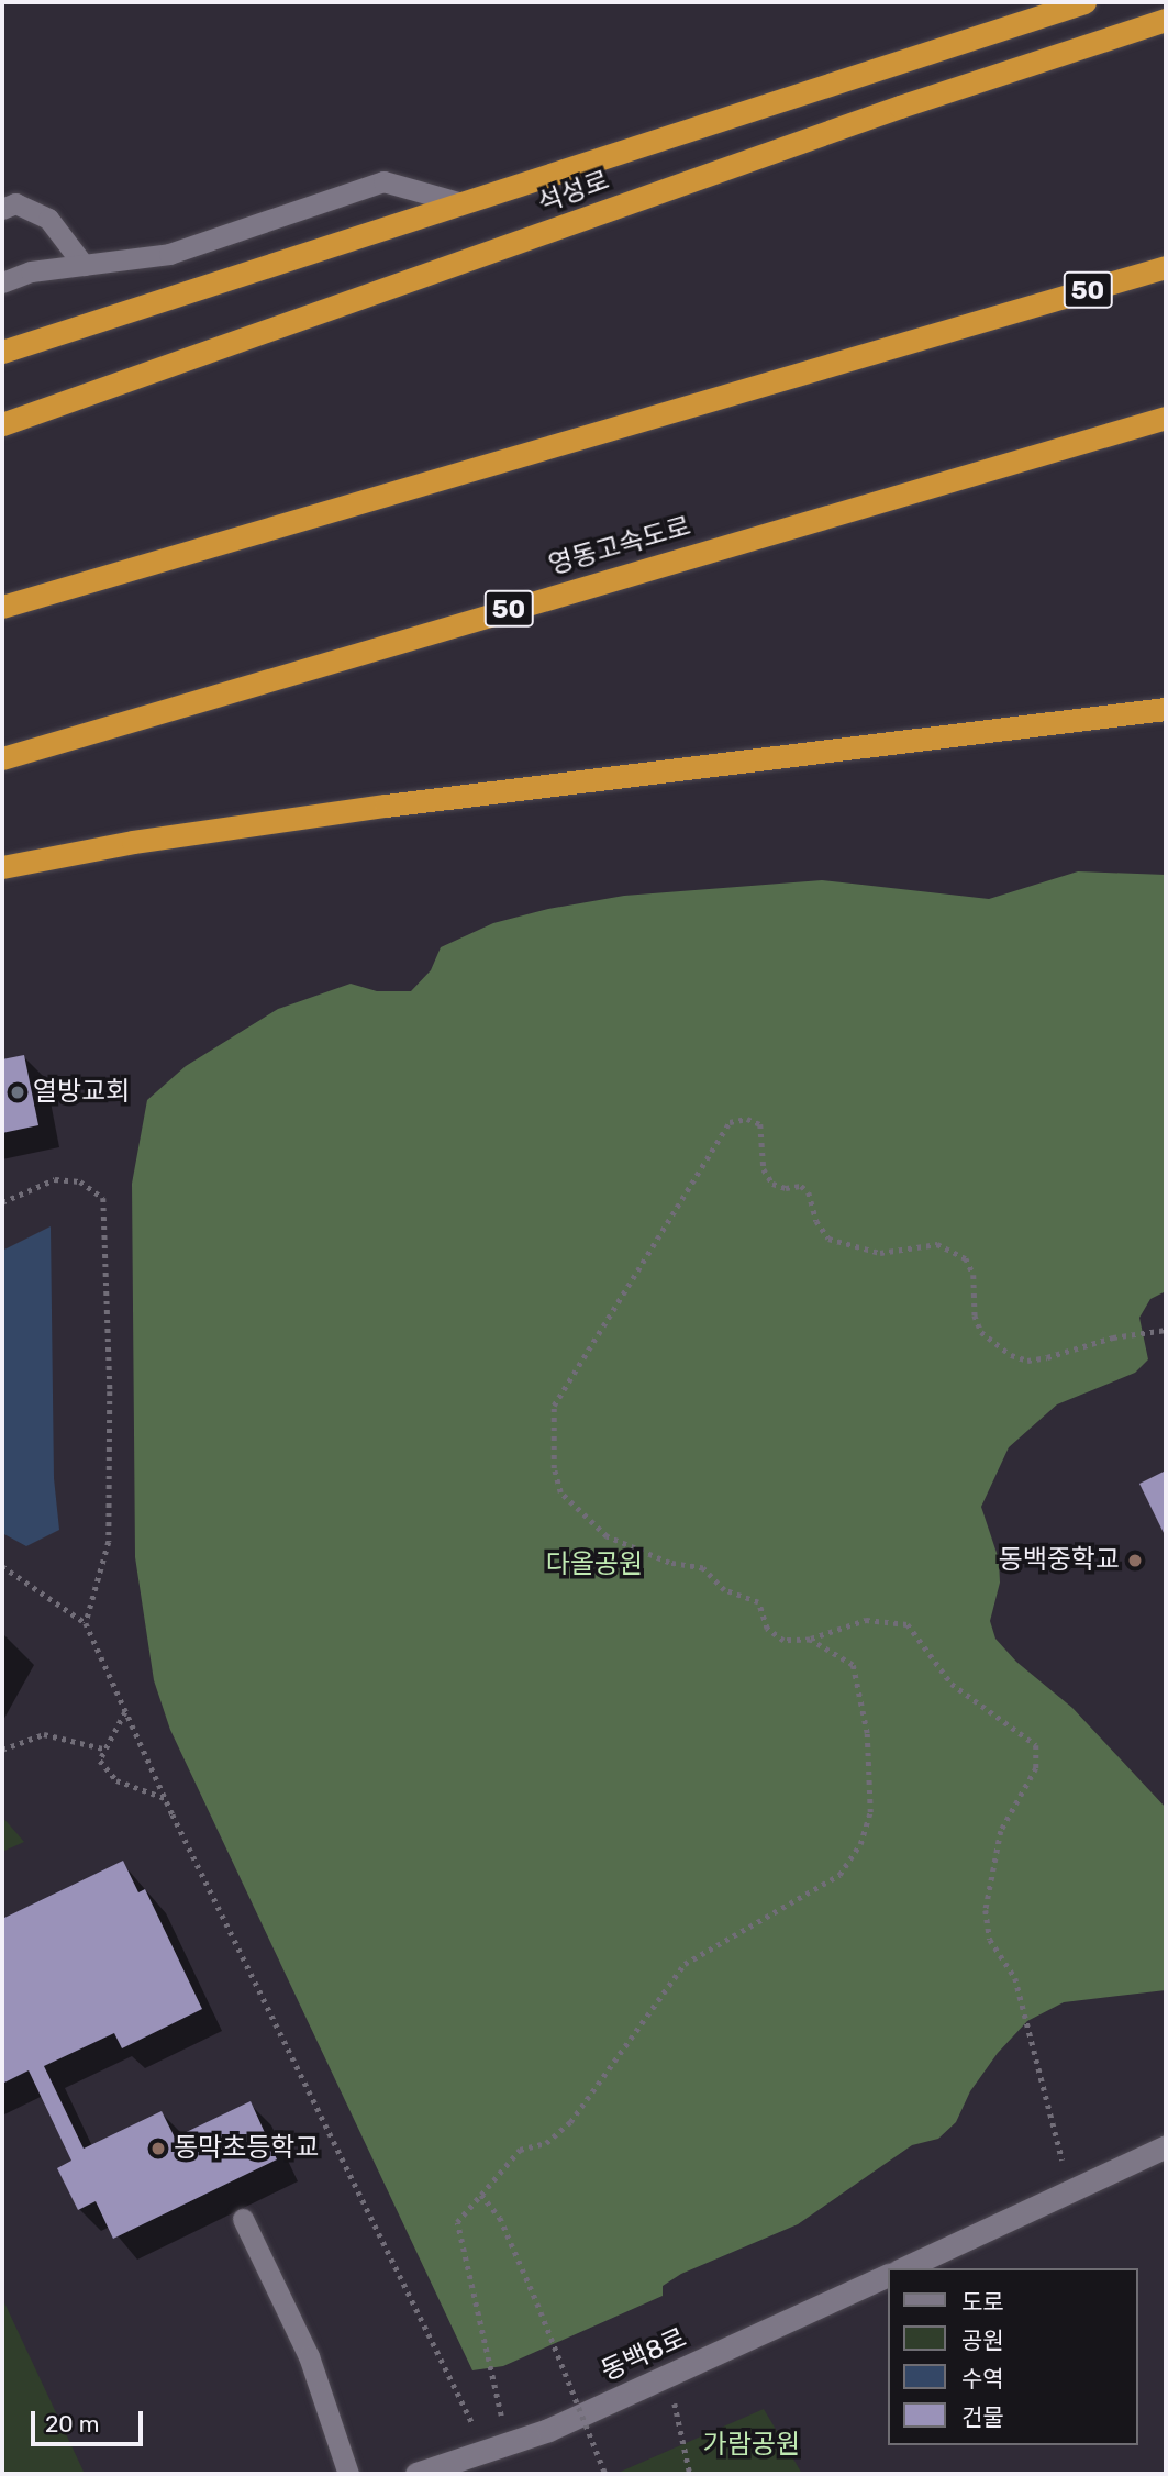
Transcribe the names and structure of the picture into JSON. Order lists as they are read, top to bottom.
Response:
{
  "streets": {
    "highway": ["석성로", "50", "영동고속도로"],
    "street": ["동백8로"]
  },
  "parks": ["다올공원", "가람공원"],
  "places": ["열방교회", "동백중학교", "동막초등학교"],
  "legend": [
    "도로",
    "공원",
    "수역",
    "건물"
  ],
  "scale_bar": "20 m"
}
